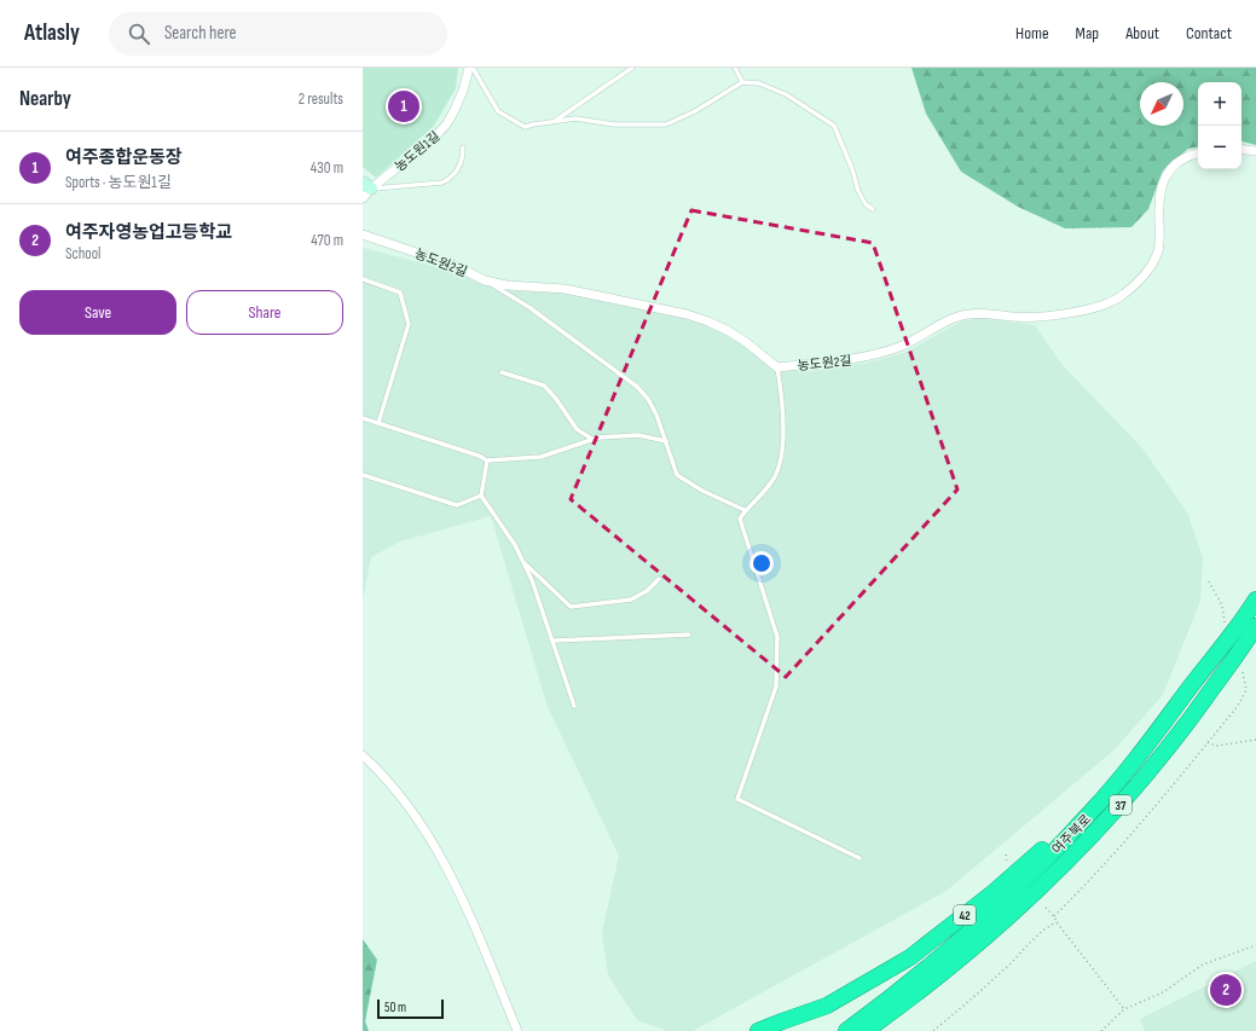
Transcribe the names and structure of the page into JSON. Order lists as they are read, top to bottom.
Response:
{
  "streets": {
    "highway": ["37", "여주북로", "42"],
    "street": ["농도원1길", "농도원2길"]
  },
  "crossings": [
    ["여주북로", "42"]
  ],
  "scale_bar": "50 m",
  "north": "bottom left",
  "page": {
    "header": "Atlasly",
    "search": "Search here",
    "nav": [
      "Home",
      "Map",
      "About",
      "Contact"
    ],
    "heading": ["Nearby", "2 results"],
    "map_buttons": ["+", "−"],
    "pins": ["1", "2"],
    "list": [
      {
        "mark": "1",
        "name": "여주종합운동장",
        "note": "Sports · 농도원1길",
        "value": "430 m"
      },
      {
        "mark": "2",
        "name": "여주자영농업고등학교",
        "note": "School",
        "value": "470 m"
      }
    ],
    "buttons": ["Save", "Share"],
    "scale": "50 m"
  }
}
